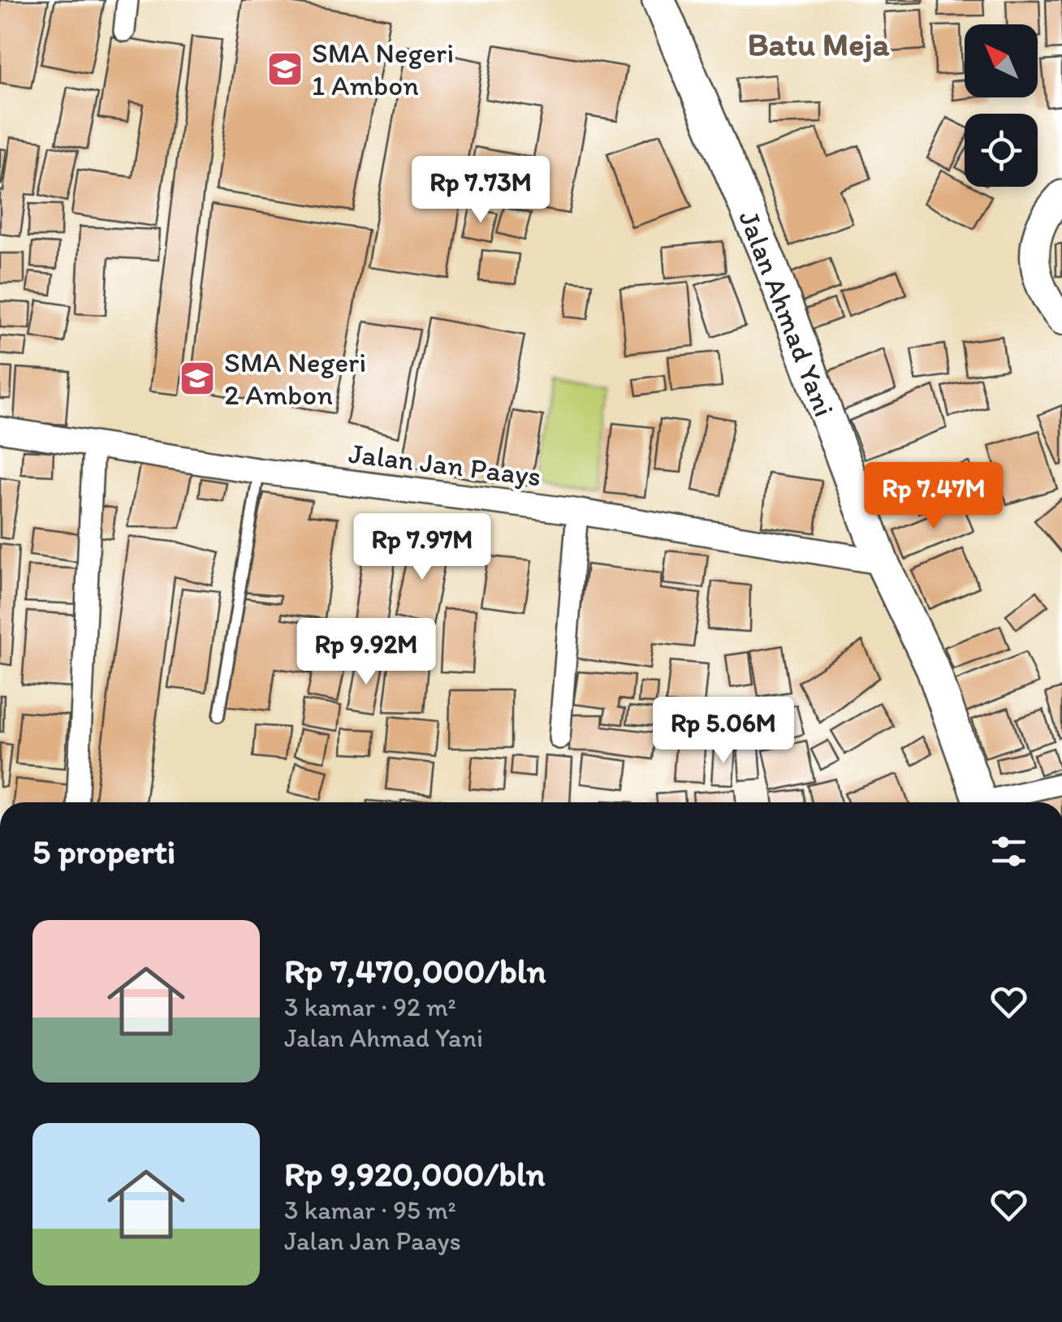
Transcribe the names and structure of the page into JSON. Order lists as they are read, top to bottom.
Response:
{
  "streets": {
    "highway": ["Jalan Ahmad Yani"],
    "street": ["Jalan Jan Paays"]
  },
  "crossings": [
    ["Jalan Ahmad Yani", "Jalan Jan Paays"]
  ],
  "districts": ["Batu Meja"],
  "places": {
    "school or university": ["SMA Negeri 1 Ambon", "SMA Negeri 2 Ambon"]
  },
  "north": "top left",
  "page": {
    "price": [
      "Rp 7.73M",
      "Rp 7.47M",
      "Rp 7.97M",
      "Rp 9.92M",
      "Rp 5.06M"
    ],
    "heading": "5 properti",
    "list": [
      {
        "name": "Rp 7,470,000/bln",
        "note": "3 kamar · 92 m² · Jalan Ahmad Yani"
      },
      {
        "name": "Rp 9,920,000/bln",
        "note": "3 kamar · 95 m² · Jalan Jan Paays"
      }
    ]
  }
}
